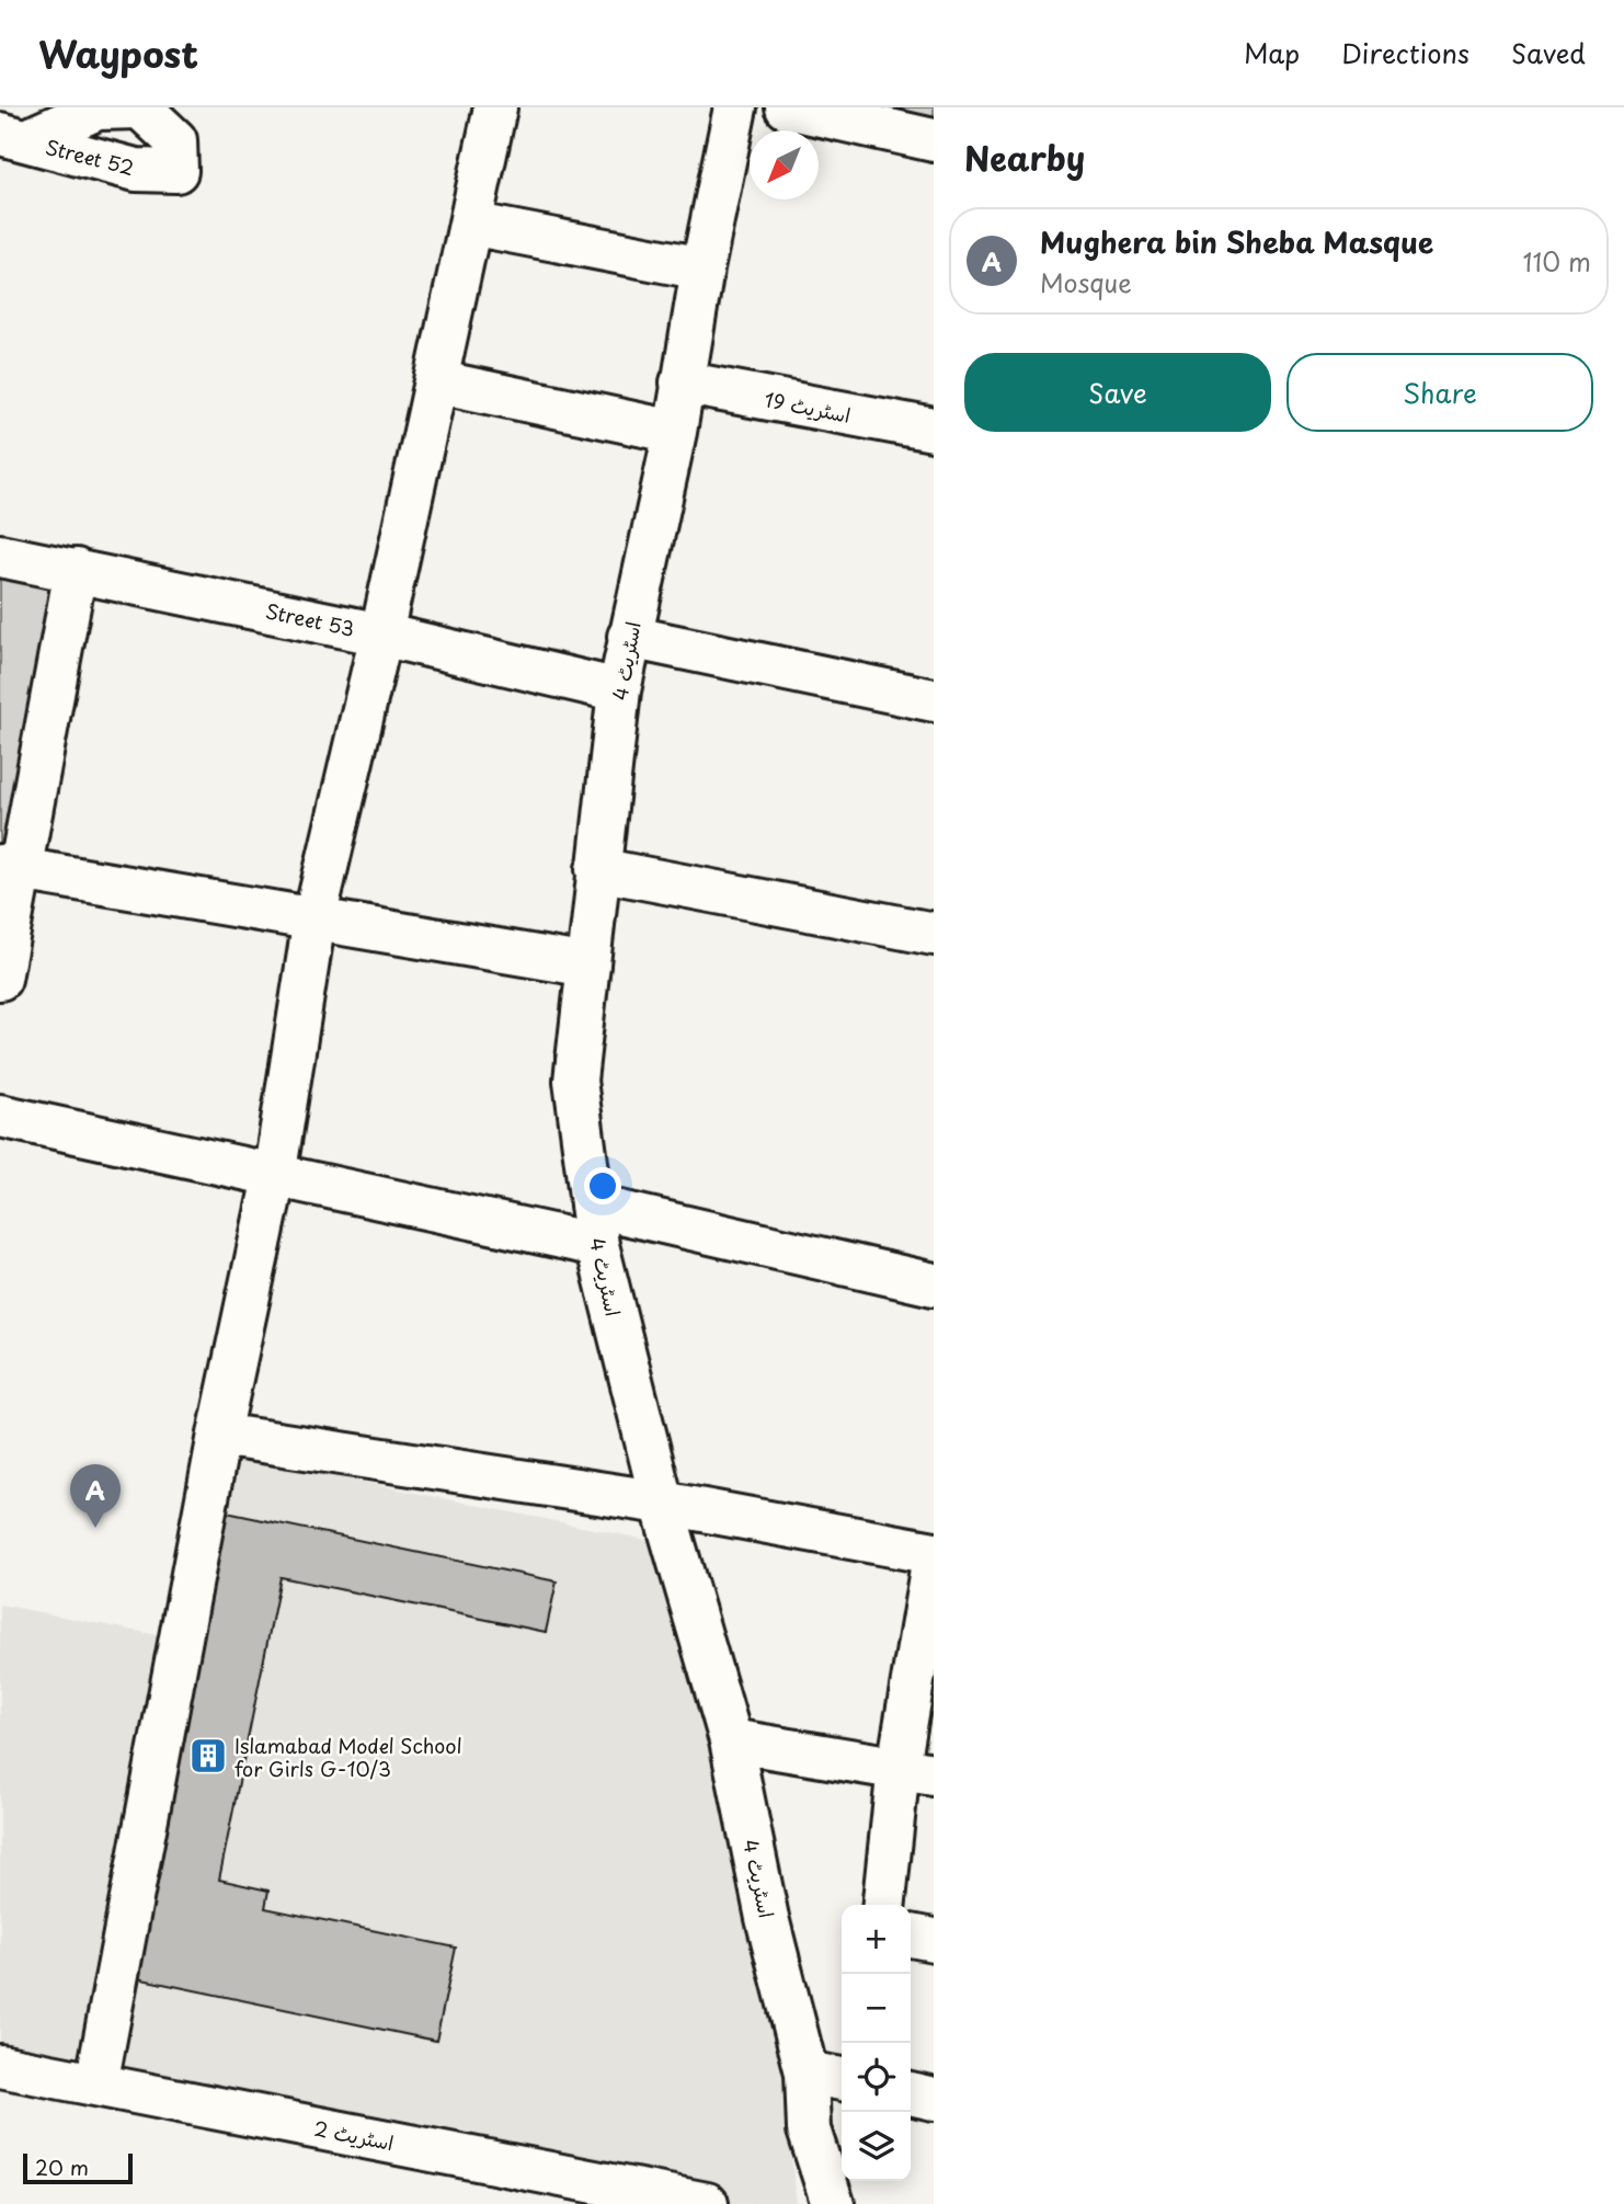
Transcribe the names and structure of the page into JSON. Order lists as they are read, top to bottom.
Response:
{
  "streets": {
    "street": [
      "اسٹریٹ 19",
      "Street 53",
      "اسٹریٹ 4",
      "اسٹریٹ 2"
    ]
  },
  "crossings": [
    ["اسٹریٹ 19", "اسٹریٹ 4"],
    ["Street 53", "اسٹریٹ 4"]
  ],
  "places": {
    "building": ["Islamabad Model School for Girls G-10/3"]
  },
  "scale_bar": "20 m",
  "north": "bottom left",
  "page": {
    "header": "Waypost",
    "nav": ["Map", "Directions", "Saved"],
    "heading": "Nearby",
    "list": [
      {
        "mark": "A",
        "name": "Mughera bin Sheba Masque",
        "note": "Mosque",
        "value": "110 m"
      }
    ],
    "buttons": ["Save", "Share"],
    "pins": "A",
    "map_buttons": ["+", "−"],
    "scale": "20 m"
  }
}
